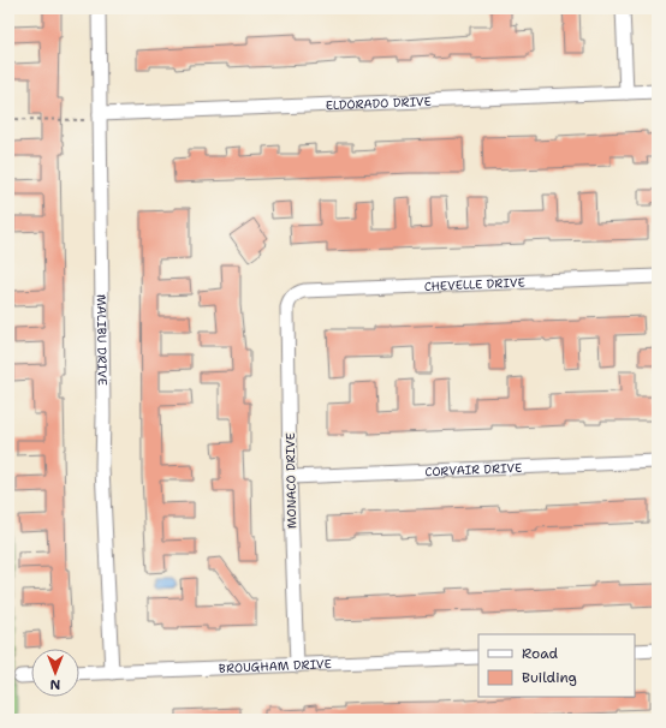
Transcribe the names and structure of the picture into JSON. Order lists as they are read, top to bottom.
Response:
{
  "streets": {
    "street": [
      "ELDORADO DRIVE",
      "CHEVELLE DRIVE",
      "MALIBU DRIVE",
      "CORVAIR DRIVE",
      "MONACO DRIVE",
      "BROUGHAM DRIVE"
    ]
  },
  "crossings": [
    ["ELDORADO DRIVE", "MALIBU DRIVE"],
    ["CHEVELLE DRIVE", "MONACO DRIVE"],
    ["MALIBU DRIVE", "BROUGHAM DRIVE"],
    ["CORVAIR DRIVE", "MONACO DRIVE"],
    ["MONACO DRIVE", "BROUGHAM DRIVE"]
  ],
  "legend": ["Road", "Building"],
  "north": "bottom"
}
